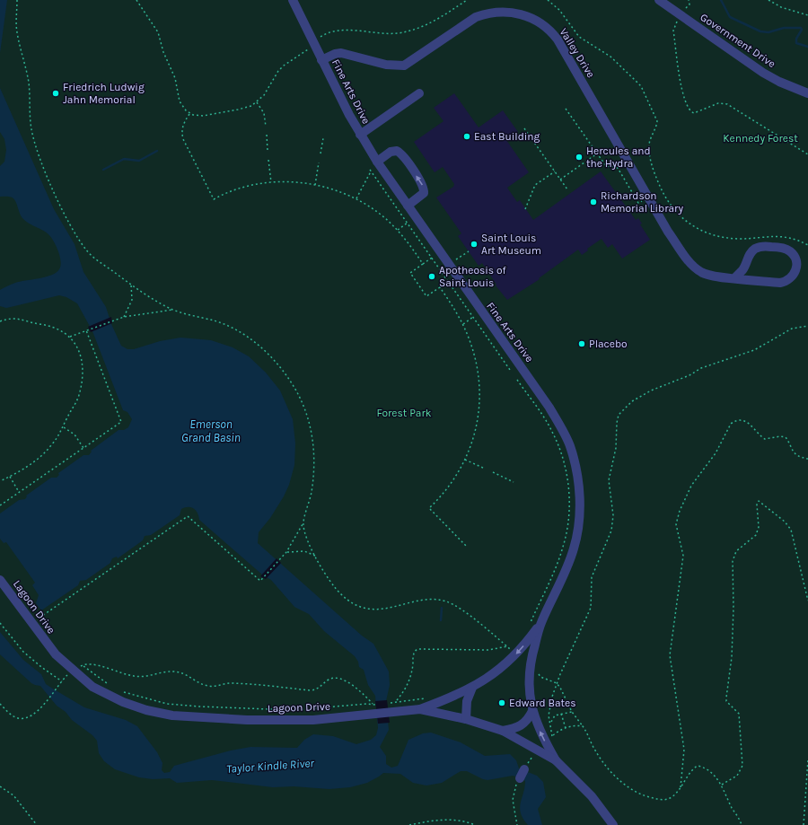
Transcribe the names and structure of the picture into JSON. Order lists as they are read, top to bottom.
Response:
{
  "streets": {
    "street": [
      "Government Drive",
      "Valley Drive",
      "Fine Arts Drive",
      "Lagoon Drive"
    ]
  },
  "crossings": [
    ["Valley Drive", "Fine Arts Drive"],
    ["Fine Arts Drive", "Lagoon Drive"]
  ],
  "water": ["Emerson Grand Basin", "Taylor Kindle River"],
  "parks": ["Kennedy Forest", "Forest Park"],
  "places": [
    "Friedrich Ludwig Jahn Memorial",
    "East Building",
    "Hercules and the Hydra",
    "Richardson Memorial Library",
    "Saint Louis Art Museum",
    "Apotheosis of Saint Louis",
    "Placebo",
    "Edward Bates"
  ]
}
